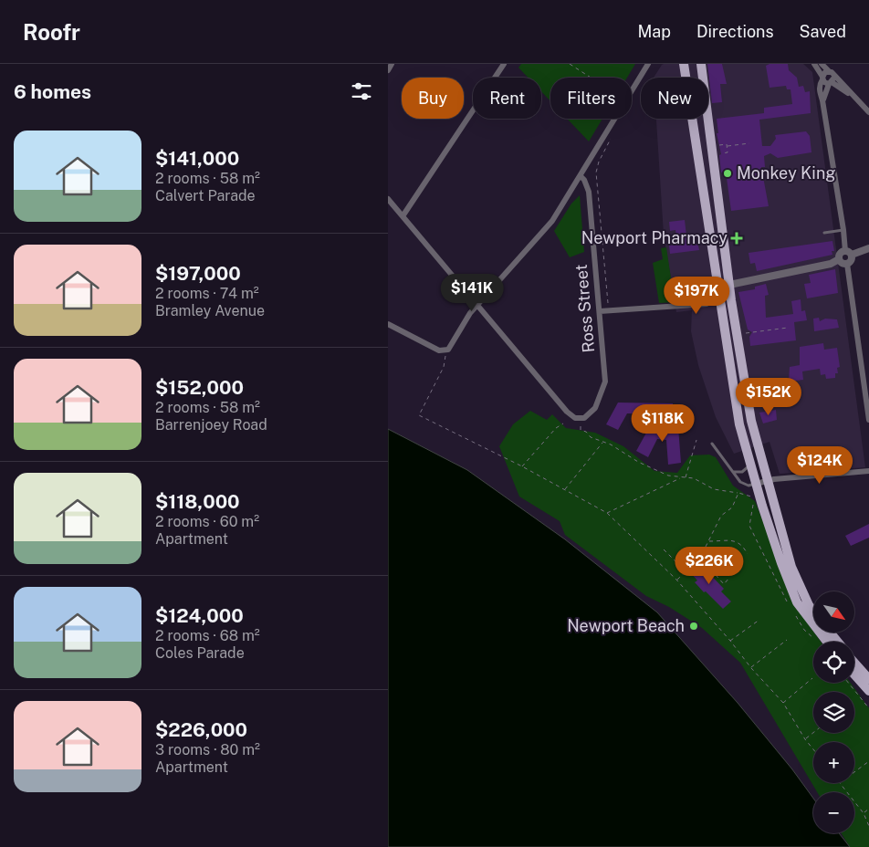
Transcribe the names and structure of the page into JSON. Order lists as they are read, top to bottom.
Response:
{
  "streets": {
    "street": ["Ross Street"]
  },
  "places": {
    "other": ["Monkey King", "Newport Beach"],
    "health": ["Newport Pharmacy"]
  },
  "north": "bottom right",
  "page": {
    "header": "Roofr",
    "nav": ["Map", "Directions", "Saved"],
    "heading": "6 homes",
    "chip": [
      "Buy",
      "Rent",
      "Filters",
      "New"
    ],
    "list": [
      {
        "name": "$141,000",
        "note": "2 rooms · 58 m² · Calvert Parade"
      },
      {
        "name": "$197,000",
        "note": "2 rooms · 74 m² · Bramley Avenue"
      },
      {
        "name": "$152,000",
        "note": "2 rooms · 58 m² · Barrenjoey Road"
      },
      {
        "name": "$118,000",
        "note": "2 rooms · 60 m² · Apartment"
      },
      {
        "name": "$124,000",
        "note": "2 rooms · 68 m² · Coles Parade"
      },
      {
        "name": "$226,000",
        "note": "3 rooms · 80 m² · Apartment"
      }
    ],
    "price": [
      "$141K",
      "$197K",
      "$152K",
      "$118K",
      "$124K",
      "$226K"
    ],
    "map_buttons": ["+", "−"]
  }
}
